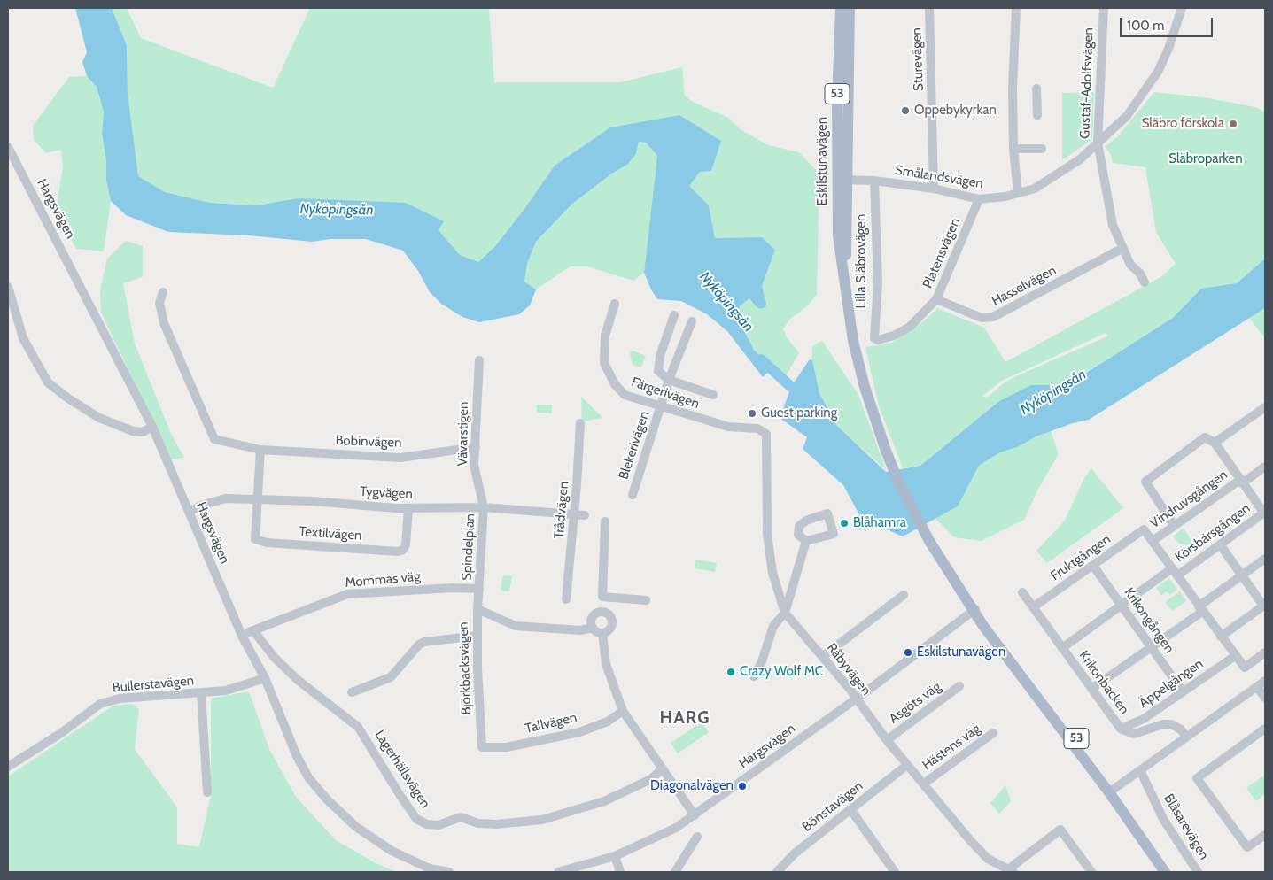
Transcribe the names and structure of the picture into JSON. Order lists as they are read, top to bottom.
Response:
{
  "streets": {
    "main road": ["53", "Eskilstunavägen"],
    "street": [
      "Sturevägen",
      "Gustaf-Adolfsvägen",
      "Smålandsvägen",
      "Hargsvägen",
      "Platensvägen",
      "Lilla Släbrovägen",
      "Hasselvägen",
      "Färgerivägen",
      "Vävarstigen",
      "Bobinvägen",
      "Blekerivägen",
      "Tygvägen",
      "Vindruvsgången",
      "Trådvägen",
      "Körsbärsgången",
      "Textilvägen",
      "Spindelplan",
      "Fruktgången",
      "Mommas väg",
      "Krikongången",
      "Björkbacksvägen",
      "Råbyvägen",
      "Krikonbacken",
      "Äppelgången",
      "Bullerstavägen",
      "Asgöts väg",
      "Tallvägen",
      "Hästens väg",
      "Lagerhällsvägen",
      "Bönstavägen",
      "Blåsarevägen"
    ]
  },
  "crossings": [
    ["Sturevägen", "Smålandsvägen"],
    ["Gustaf-Adolfsvägen", "Smålandsvägen"],
    ["Gustaf-Adolfsvägen", "Hasselvägen"],
    ["Eskilstunavägen", "Smålandsvägen"],
    ["Eskilstunavägen", "Hargsvägen"],
    ["Smålandsvägen", "Platensvägen"],
    ["Smålandsvägen", "Lilla Släbrovägen"],
    ["Hargsvägen", "Tygvägen"],
    ["Hargsvägen", "Mommas väg"],
    ["Hargsvägen", "Råbyvägen"],
    ["Hargsvägen", "Bullerstavägen"],
    ["Platensvägen", "Lilla Släbrovägen"],
    ["Platensvägen", "Hasselvägen"],
    ["Färgerivägen", "Blekerivägen"],
    ["Färgerivägen", "Råbyvägen"],
    ["Vävarstigen", "Bobinvägen"],
    ["Vävarstigen", "Tygvägen"],
    ["Vävarstigen", "Spindelplan"],
    ["Tygvägen", "Trådvägen"],
    ["Tygvägen", "Textilvägen"],
    ["Tygvägen", "Spindelplan"],
    ["Vindruvsgången", "Fruktgången"],
    ["Körsbärsgången", "Krikongången"],
    ["Körsbärsgången", "Krikonbacken"],
    ["Spindelplan", "Mommas väg"],
    ["Spindelplan", "Björkbacksvägen"],
    ["Fruktgången", "Krikongången"],
    ["Fruktgången", "Krikonbacken"],
    ["Mommas väg", "Björkbacksvägen"],
    ["Mommas väg", "Lagerhällsvägen"],
    ["Krikongången", "Äppelgången"],
    ["Björkbacksvägen", "Tallvägen"],
    ["Råbyvägen", "Asgöts väg"],
    ["Råbyvägen", "Hästens väg"],
    ["Råbyvägen", "Bönstavägen"],
    ["Krikonbacken", "Äppelgången"]
  ],
  "districts": ["HARG"],
  "water": ["Nyköpingsån"],
  "parks": ["Släbroparken"],
  "places": [
    "Oppebykyrkan",
    "Släbro förskola",
    "Guest parking",
    "Blåhamra",
    "Eskilstunavägen",
    "Crazy Wolf MC",
    "Diagonalvägen"
  ],
  "scale_bar": "100 m"
}
